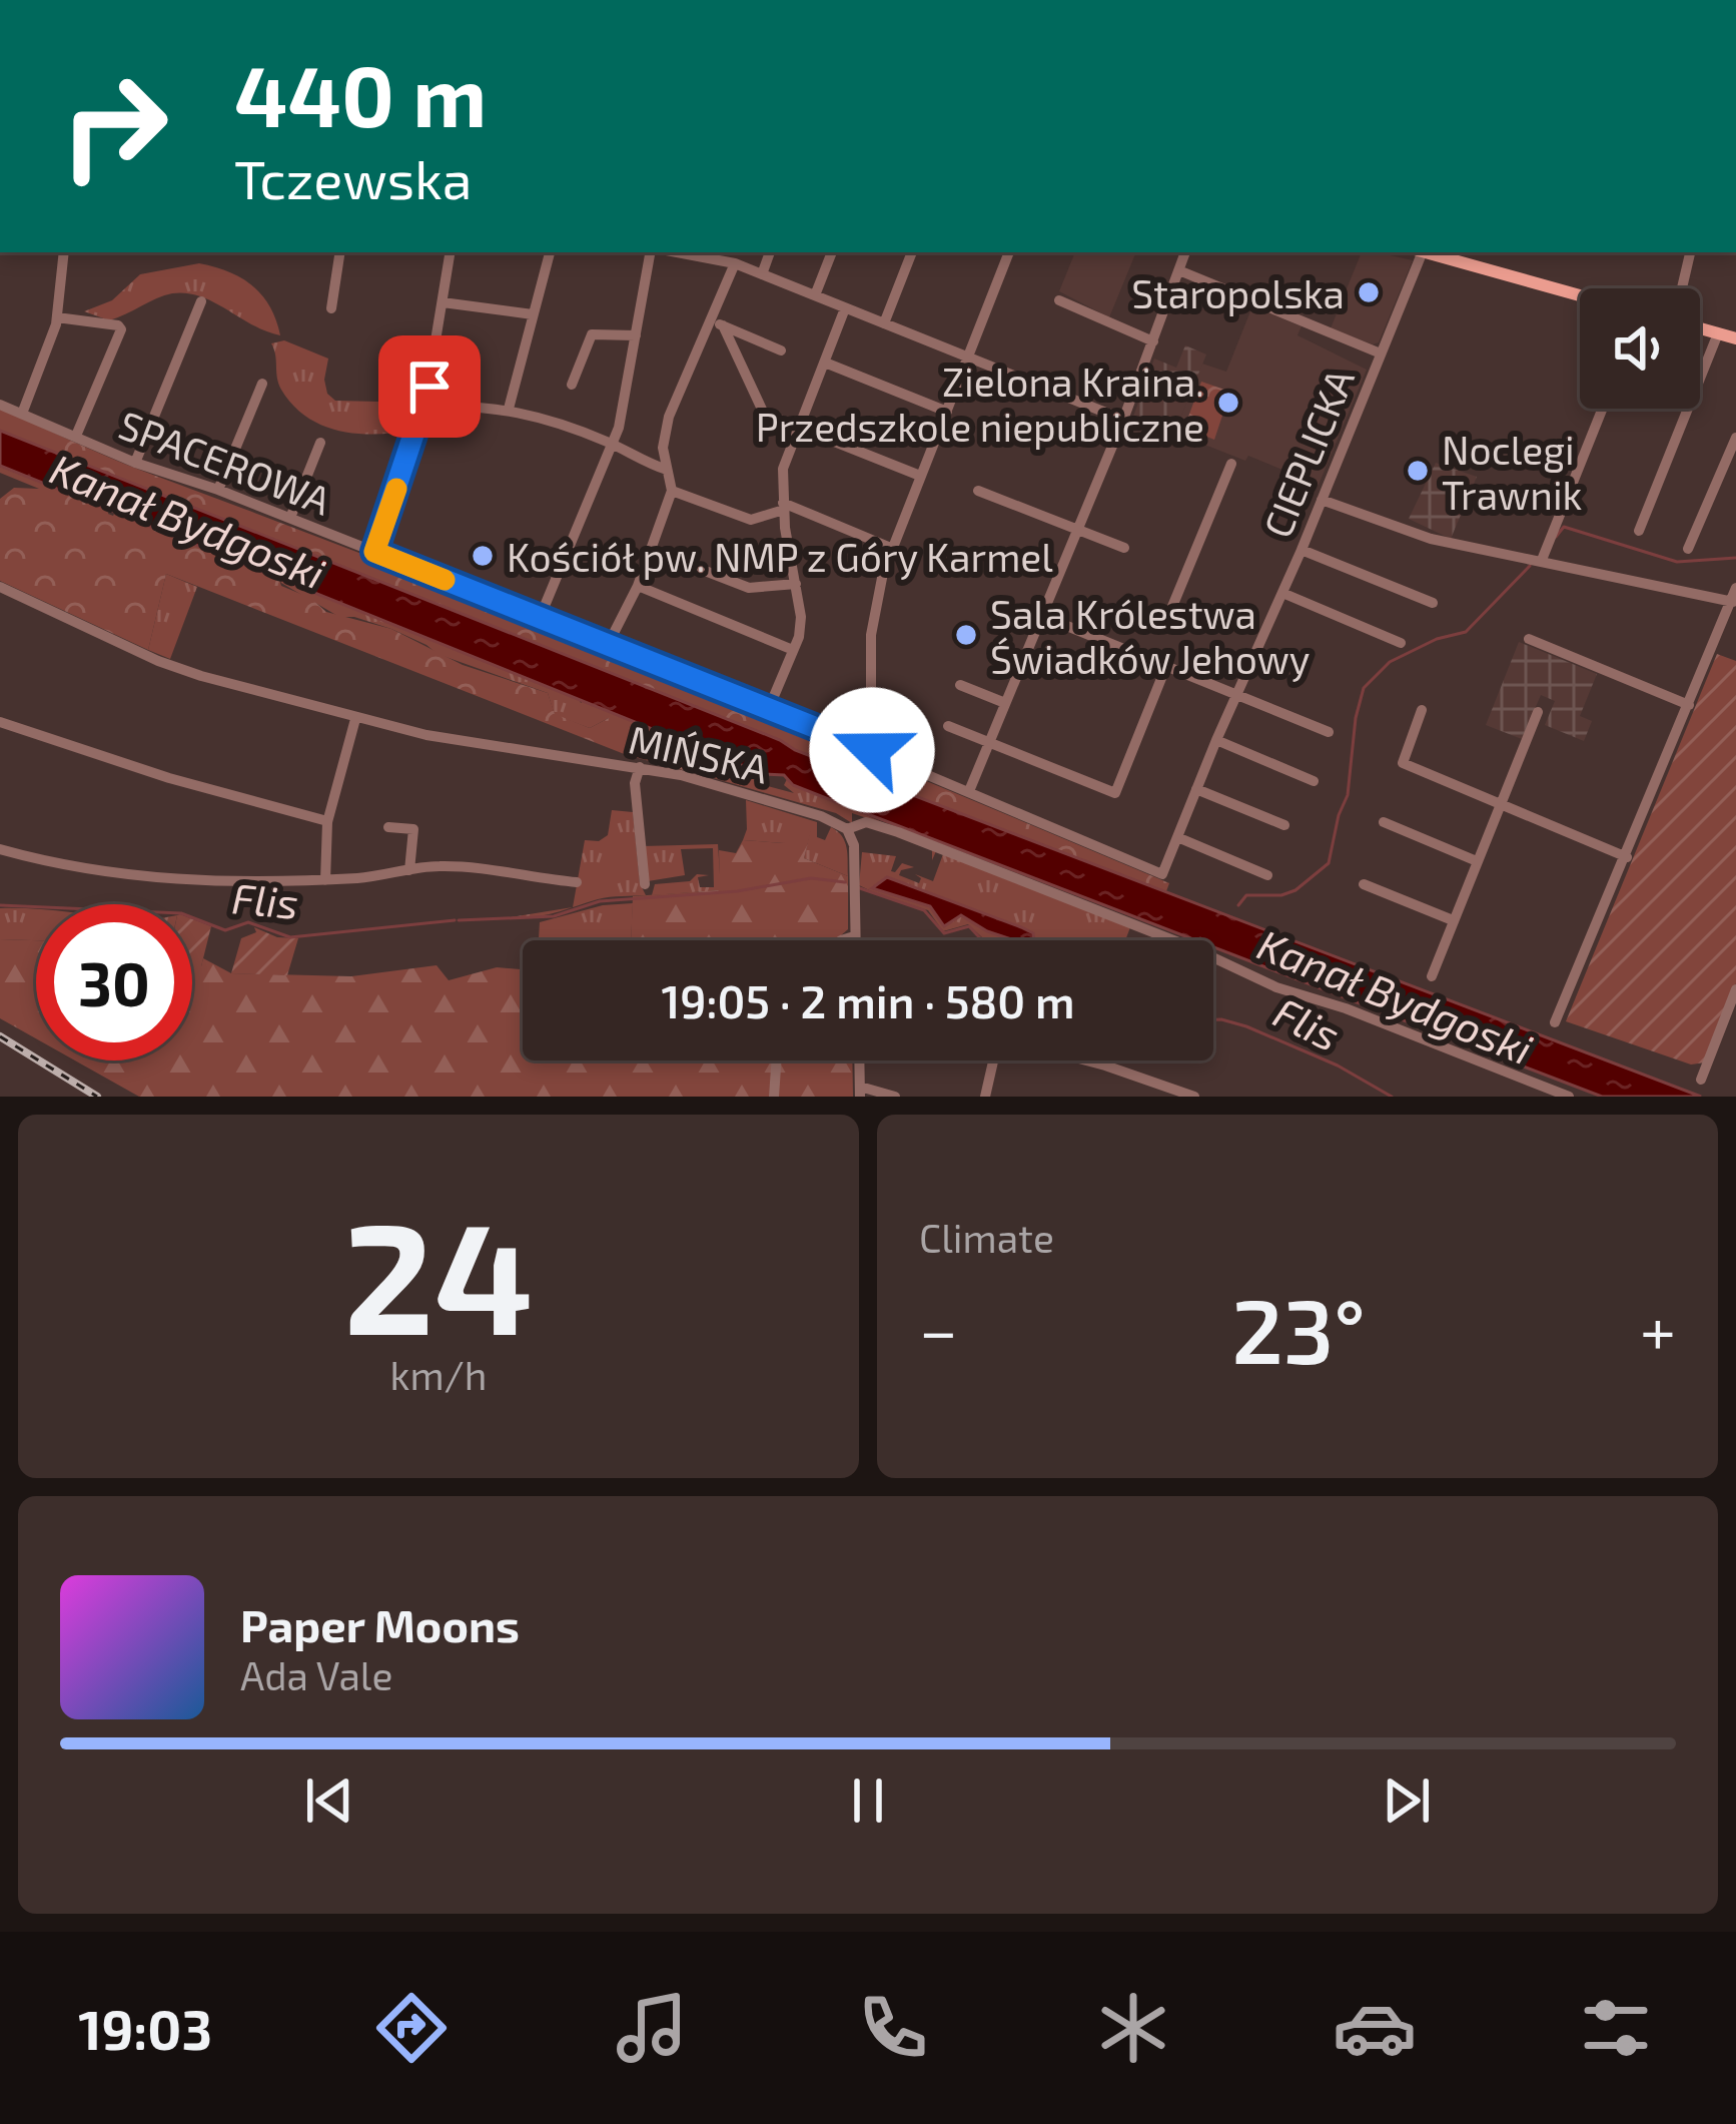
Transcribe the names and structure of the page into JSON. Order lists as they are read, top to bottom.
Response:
{
  "streets": {
    "street": ["CIEPLICKA", "SPACEROWA", "MIŃSKA"]
  },
  "crossings": [
    ["CIEPLICKA", "SPACEROWA"]
  ],
  "water": ["Kanał Bydgoski", "Flis"],
  "places": [
    "Staropolska",
    "Zielona Kraina. Przedszkole niepubliczne",
    "Noclegi Trawnik",
    "Kościół pw. NMP z Góry Karmel",
    "Sala Królestwa Świadków Jehowy"
  ],
  "page": {
    "turn": ["440 m", "Tczewska"],
    "limit": "30",
    "trip": "19:05 · 2 min · 580 m",
    "tile": [
      ["24", "km/h"],
      "Climate"
    ],
    "heat": ["−", "23°", "+"],
    "song": ["Paper Moons", "Ada Vale"],
    "tabs": "19:03"
  }
}
